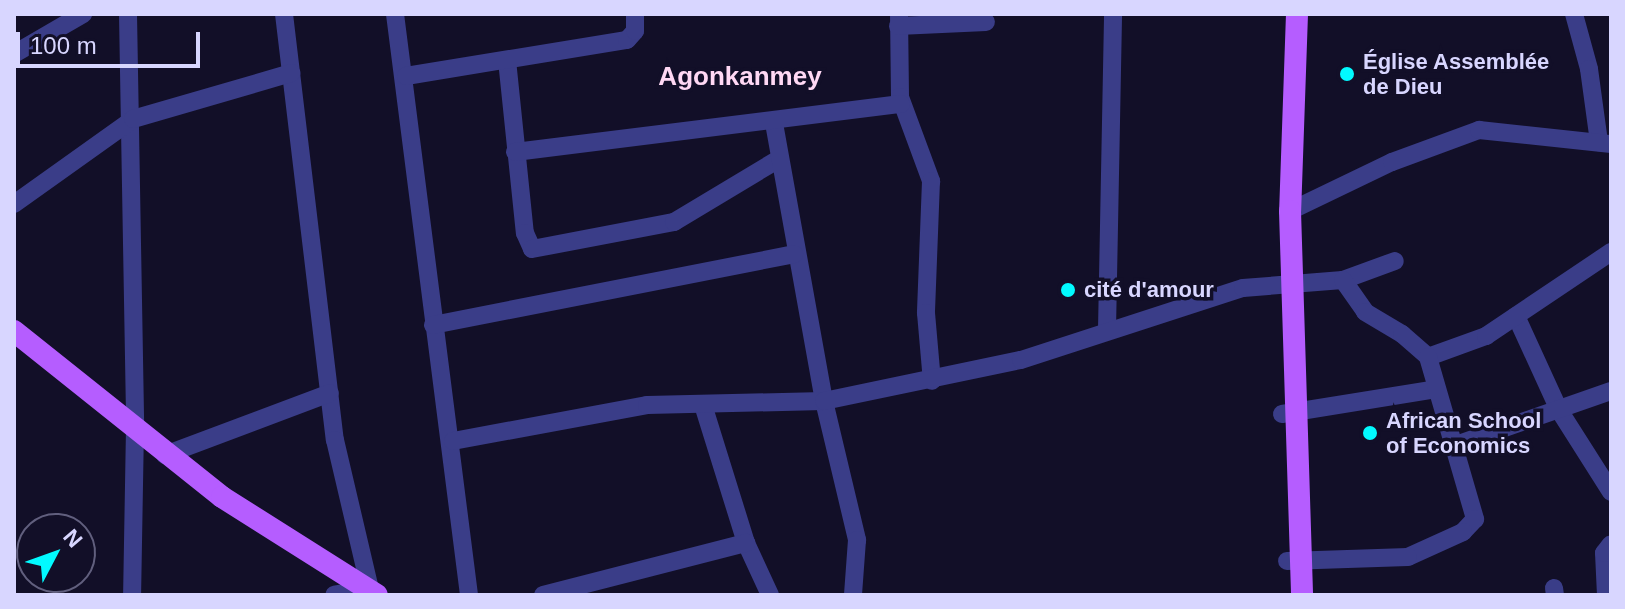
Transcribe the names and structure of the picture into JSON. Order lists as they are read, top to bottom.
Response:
{
  "districts": ["Agonkanmey"],
  "places": ["Église Assemblée de Dieu", "cité d'amour", "African School of Economics"],
  "scale_bar": "100 m",
  "north": "top right"
}
